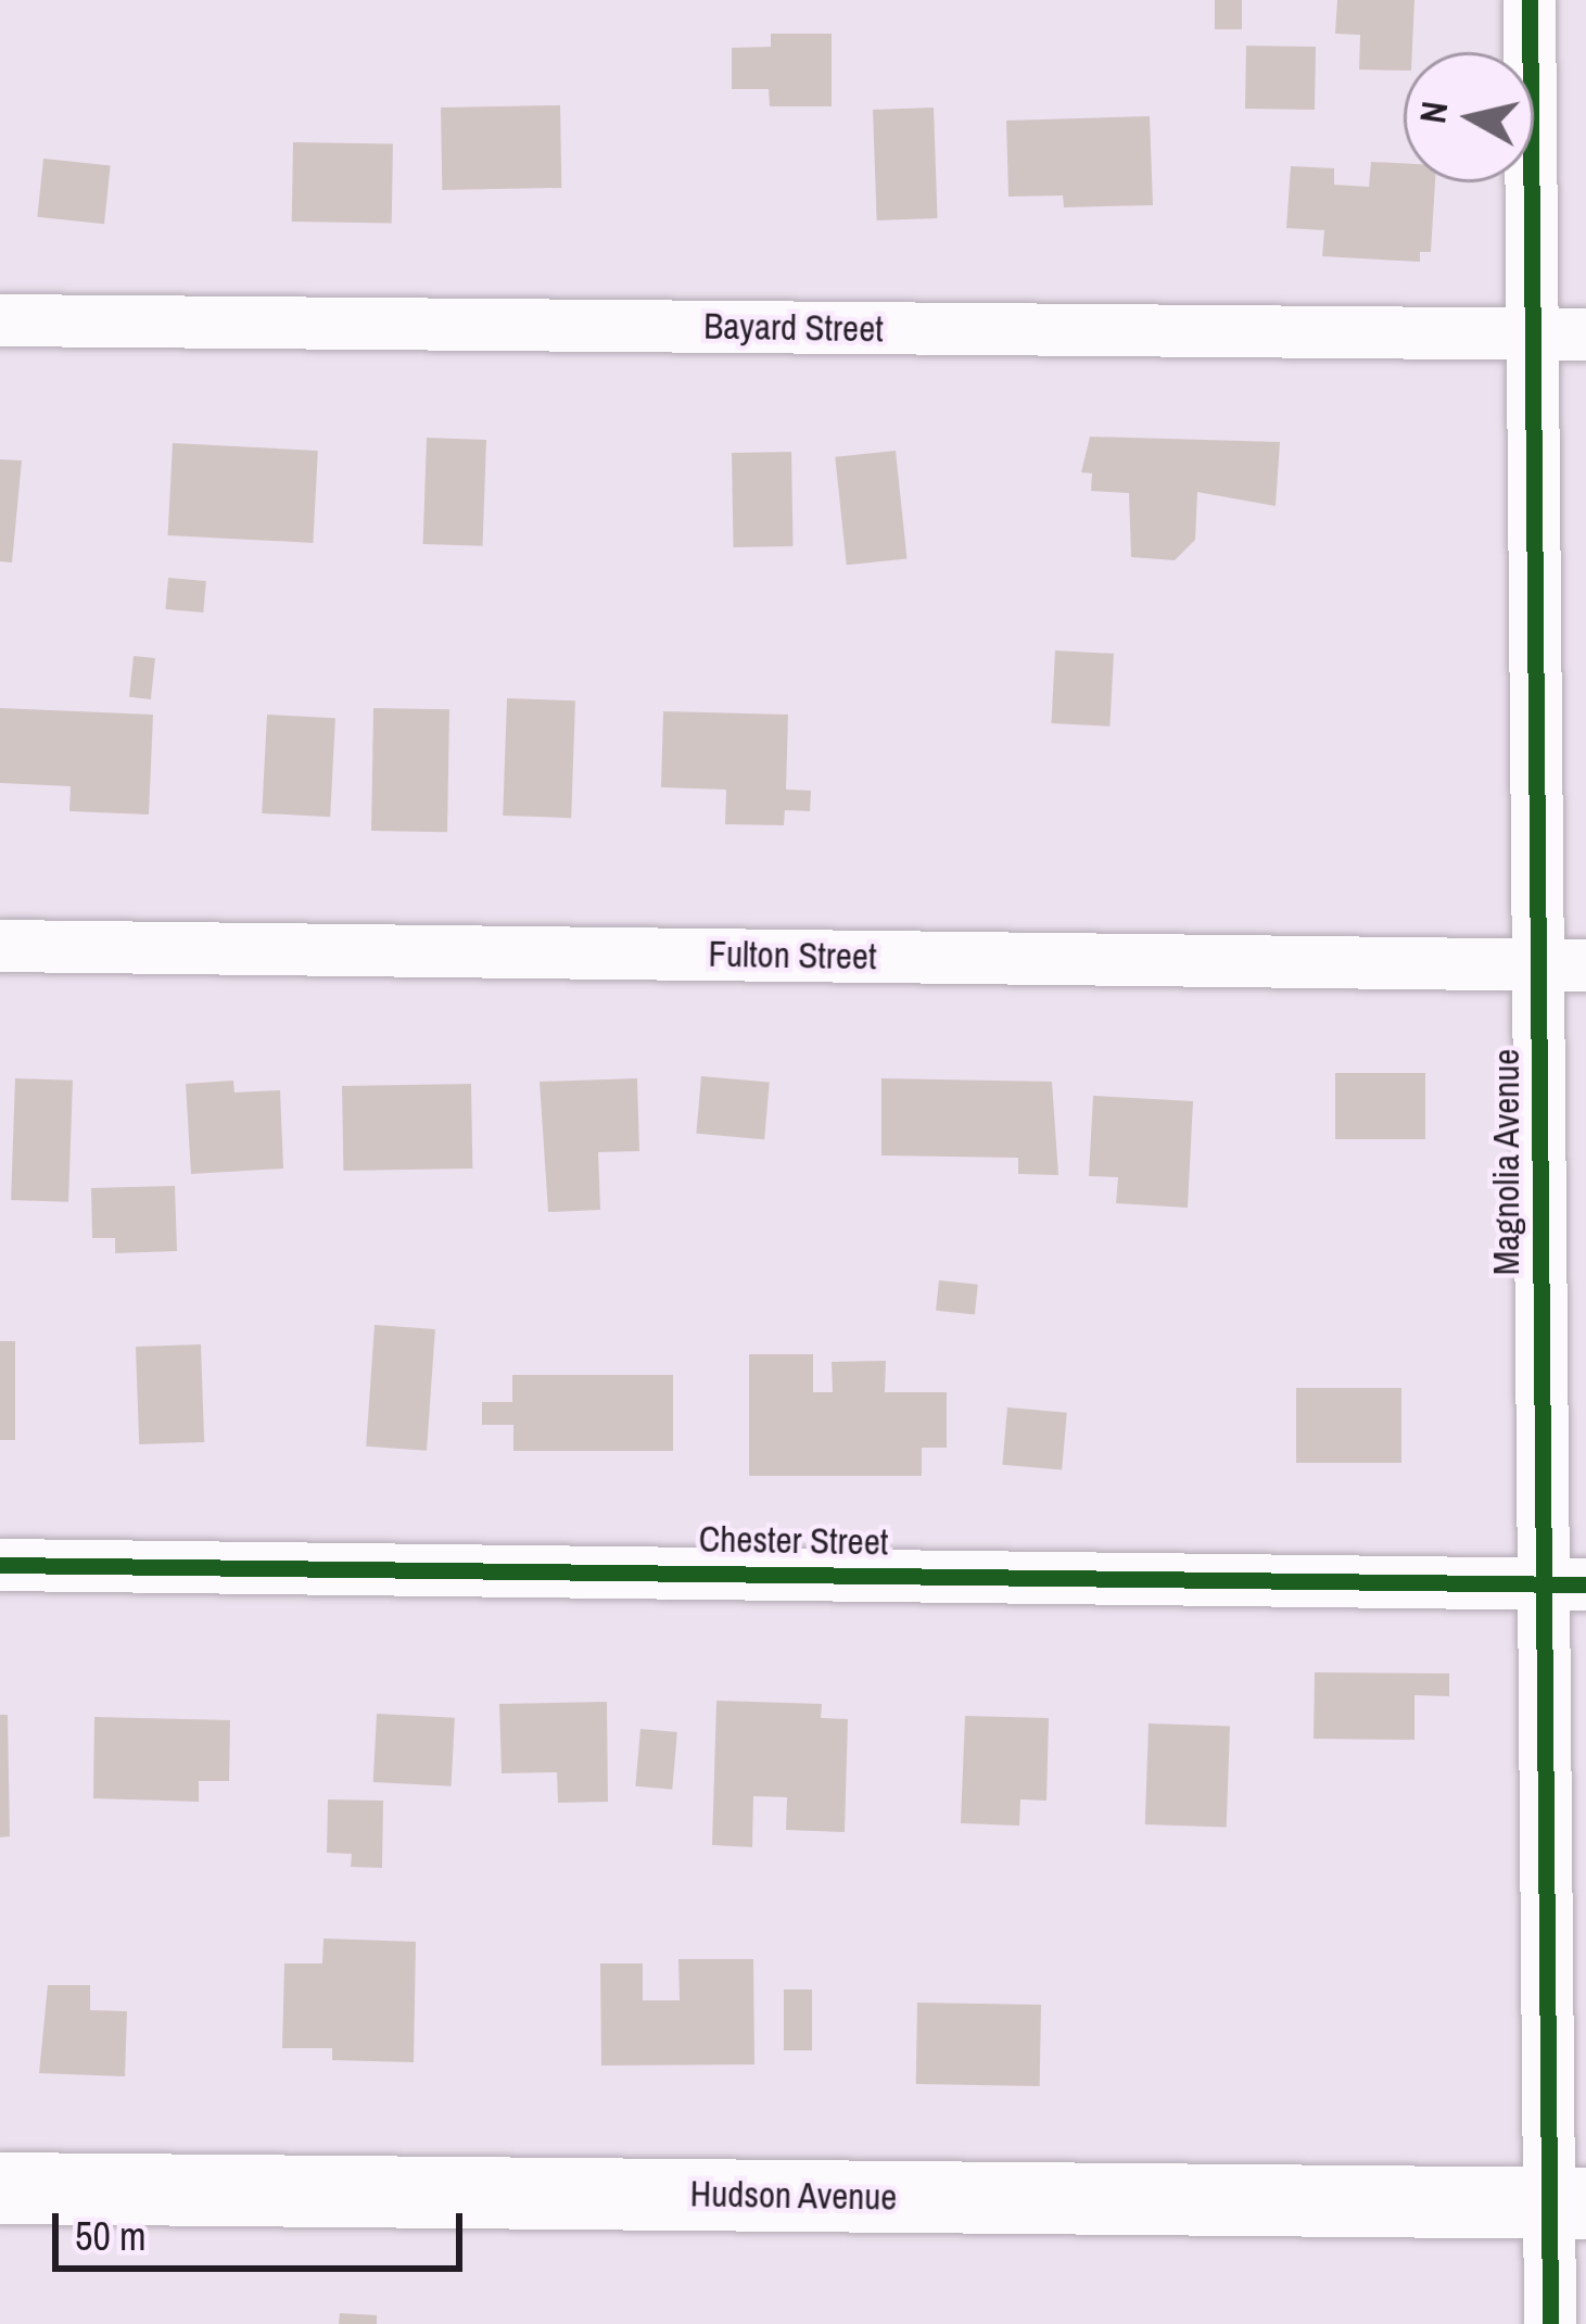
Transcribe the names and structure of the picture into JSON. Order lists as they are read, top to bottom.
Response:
{
  "streets": {
    "street": [
      "Bayard Street",
      "Fulton Street",
      "Magnolia Avenue",
      "Chester Street",
      "Hudson Avenue"
    ]
  },
  "crossings": [
    ["Bayard Street", "Magnolia Avenue"],
    ["Fulton Street", "Magnolia Avenue"],
    ["Magnolia Avenue", "Chester Street"],
    ["Magnolia Avenue", "Hudson Avenue"]
  ],
  "scale_bar": "50 m",
  "north": "left"
}
